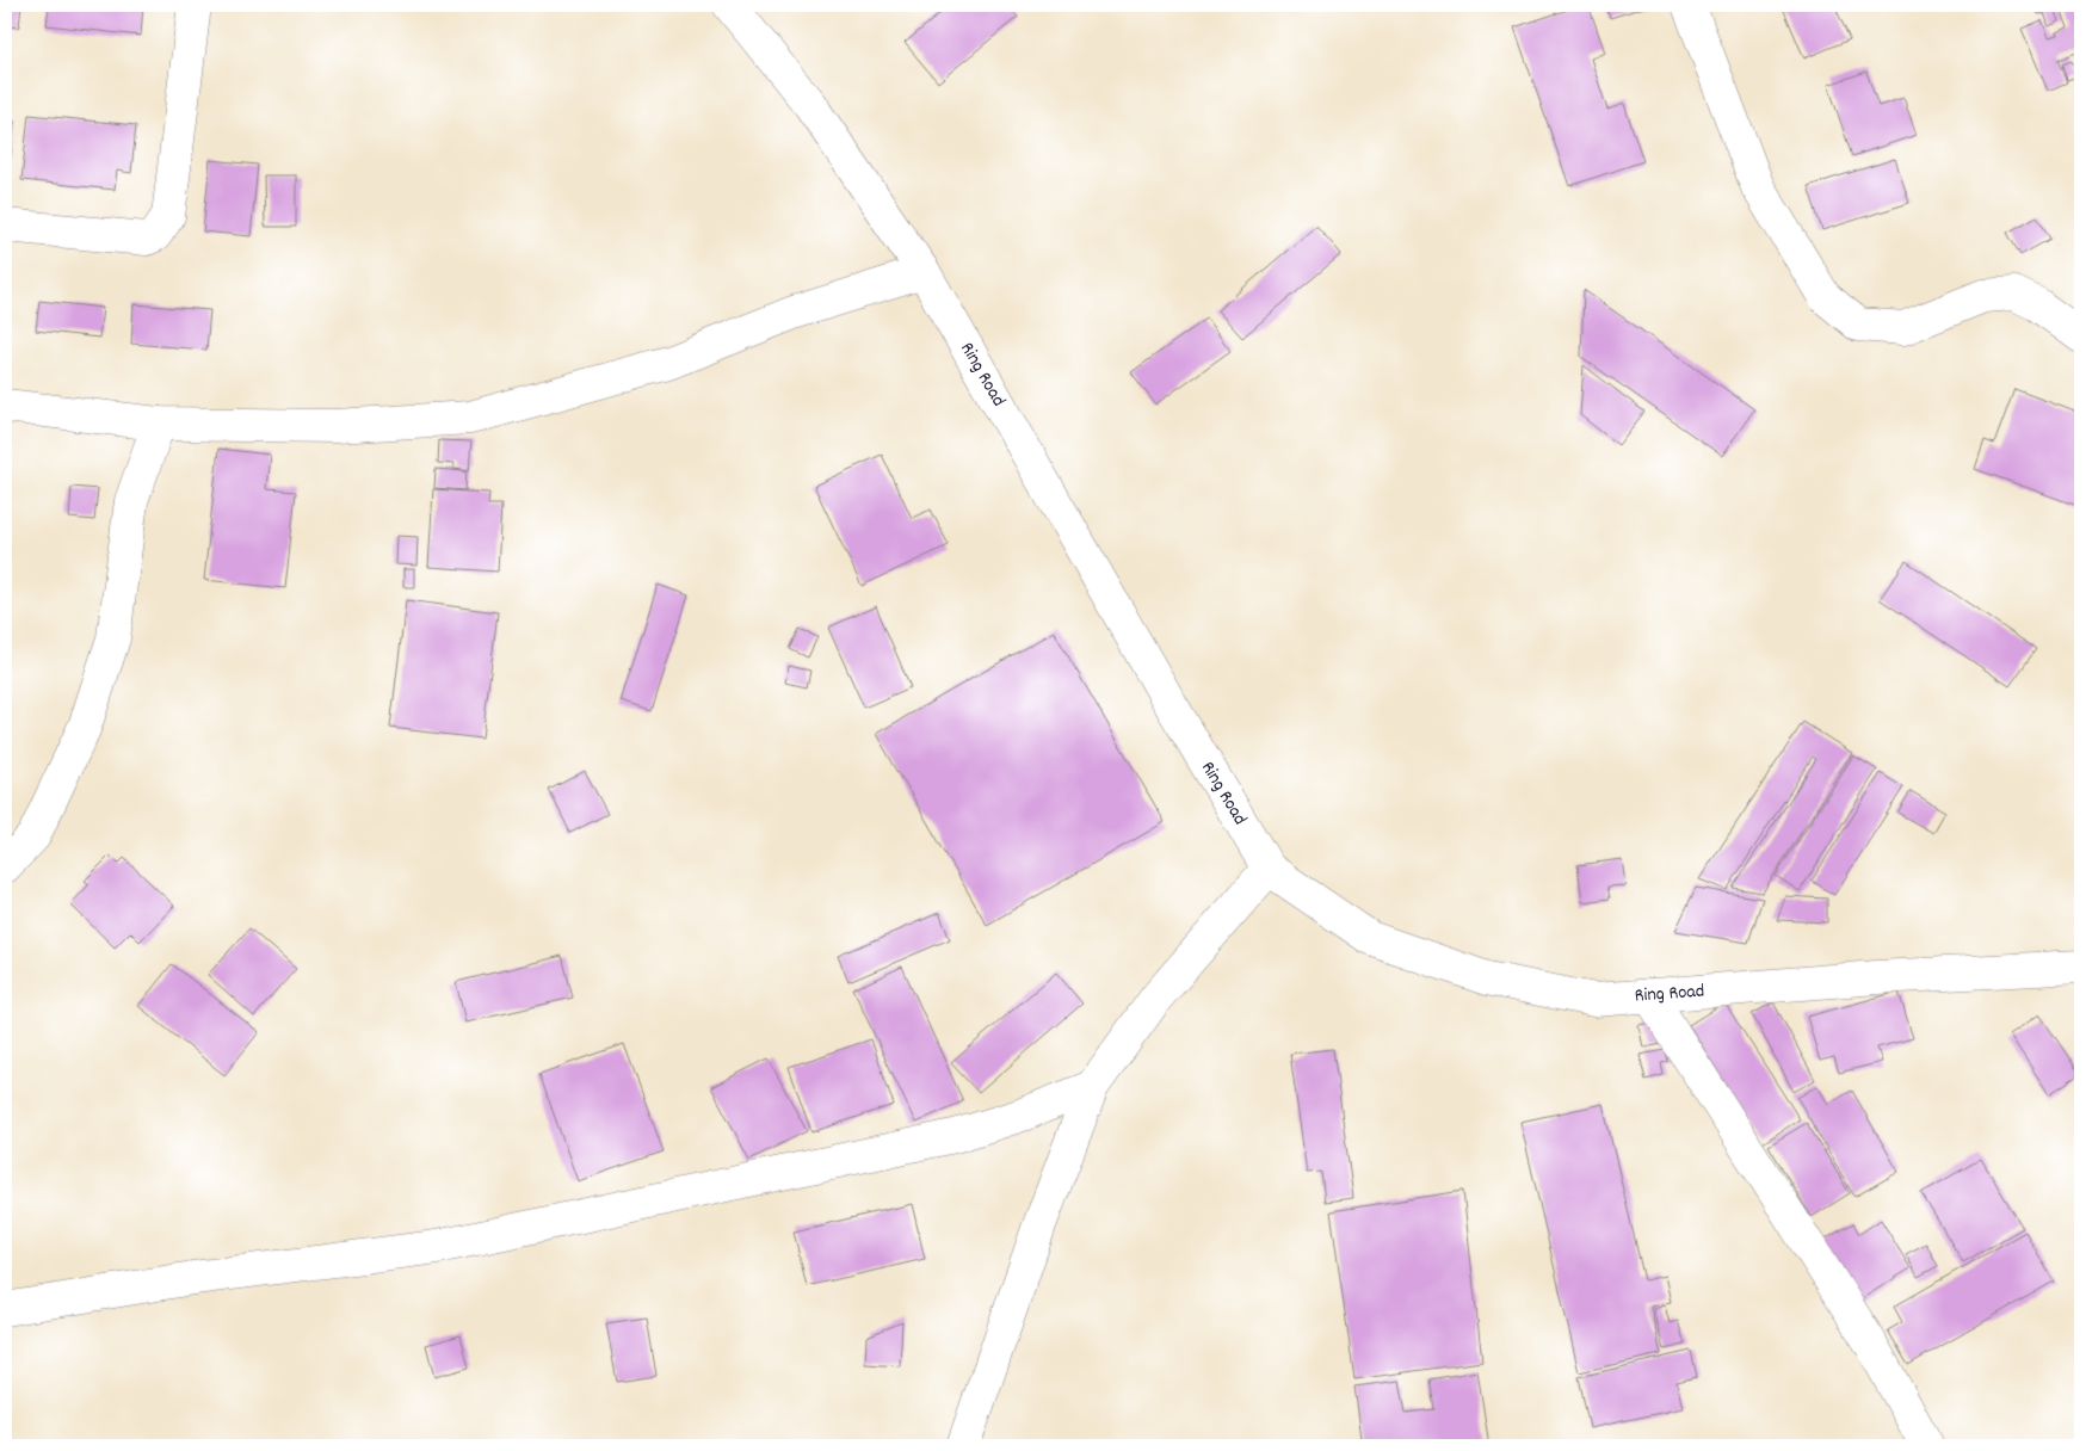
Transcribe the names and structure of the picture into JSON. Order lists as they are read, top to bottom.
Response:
{
  "streets": {
    "street": ["Ring Road"]
  }
}
